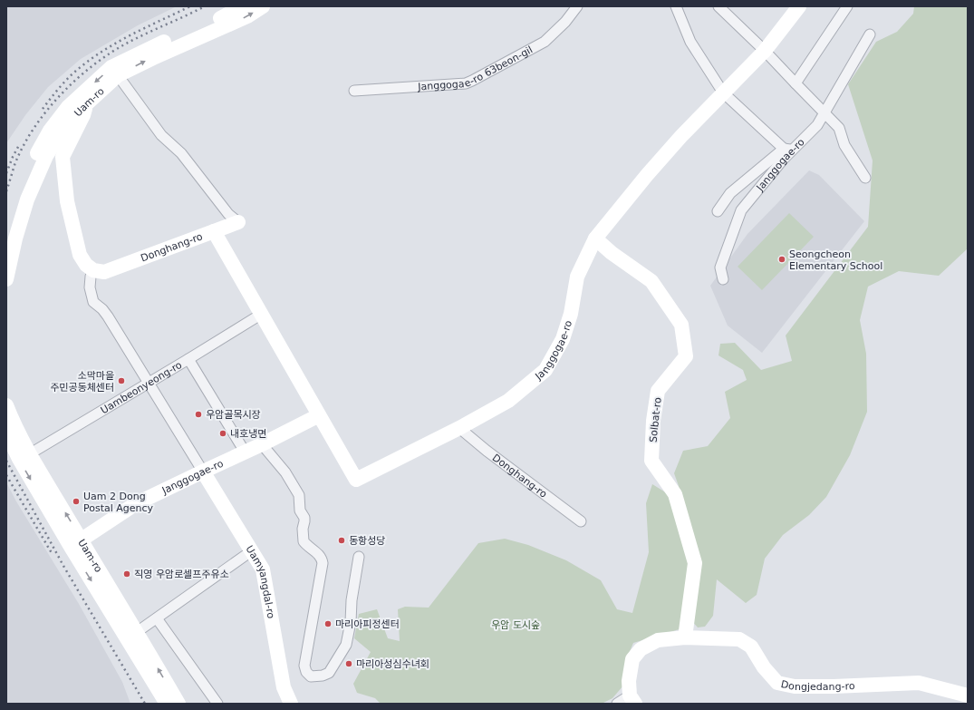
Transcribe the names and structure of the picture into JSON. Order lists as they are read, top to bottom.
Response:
{
  "streets": {
    "street": [
      "Janggogae-ro 63beon-gil",
      "Uam-ro",
      "Janggogae-ro",
      "Donghang-ro",
      "Uambeonyeong-ro",
      "Solbat-ro",
      "Uamyangdal-ro",
      "Dongjedang-ro"
    ]
  },
  "crossings": [
    ["Uam-ro", "Janggogae-ro"],
    ["Uam-ro", "Donghang-ro"],
    ["Uam-ro", "Uambeonyeong-ro"],
    ["Janggogae-ro", "Donghang-ro"],
    ["Janggogae-ro", "Uambeonyeong-ro"],
    ["Janggogae-ro", "Solbat-ro"],
    ["Janggogae-ro", "Uamyangdal-ro"],
    ["Solbat-ro", "Dongjedang-ro"]
  ],
  "parks": ["우암 도시숲"],
  "places": [
    "Seongcheon Elementary School",
    "소막마을 주민공동체센터",
    "우암골목시장",
    "내호냉면",
    "Uam 2 Dong Postal Agency",
    "동항성당",
    "직영 우암로셀프주유소",
    "마리아피정센터",
    "마리아성심수녀회"
  ]
}
